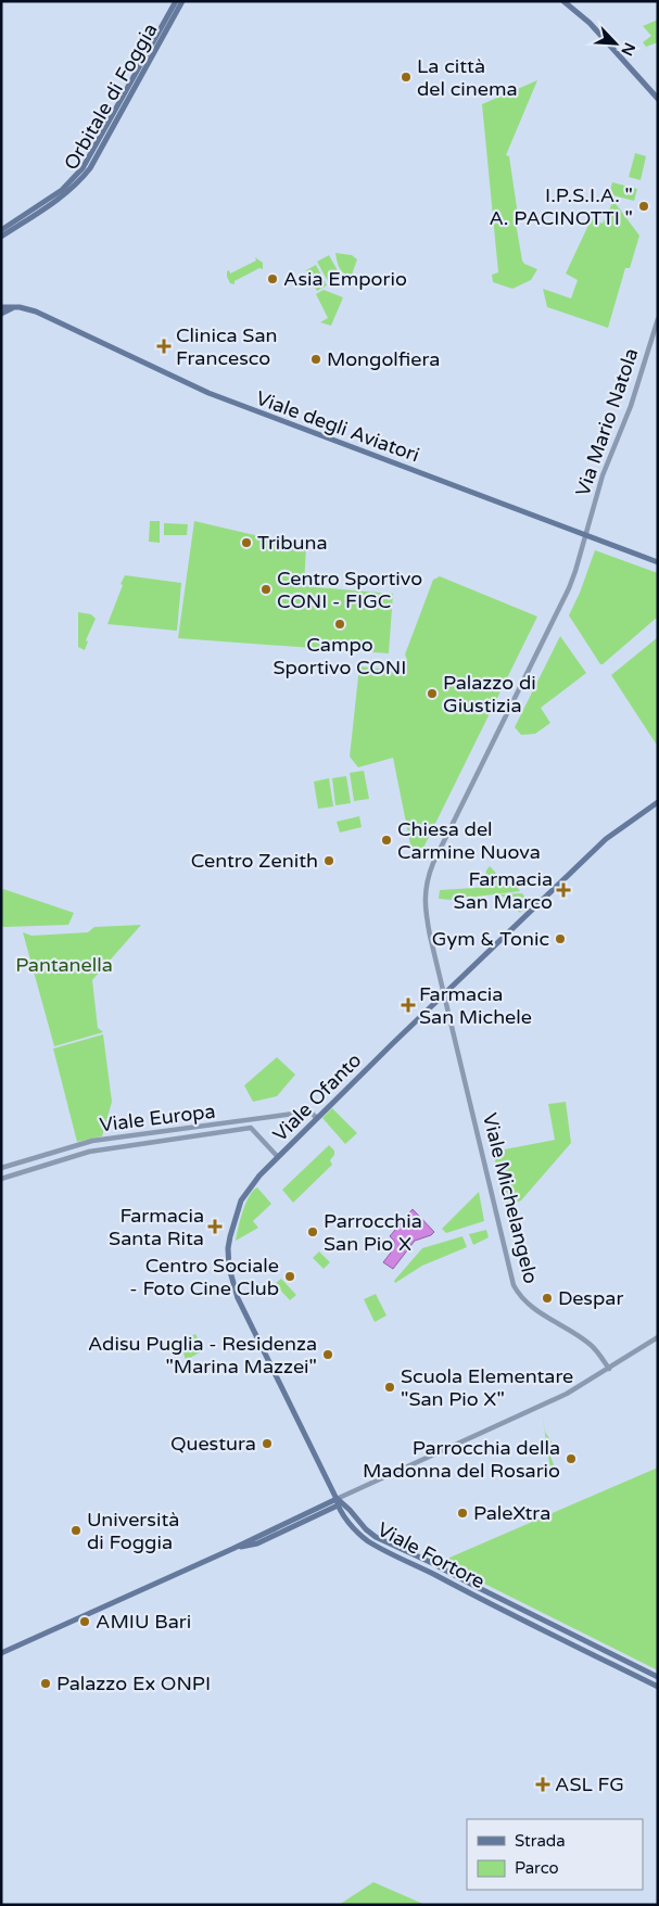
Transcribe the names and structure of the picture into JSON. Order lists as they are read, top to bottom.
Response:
{
  "streets": {
    "main road": [
      "Orbitale di Foggia",
      "Viale degli Aviatori",
      "Viale Ofanto",
      "Viale Fortore"
    ],
    "street": ["Via Mario Natola", "Viale Europa", "Viale Michelangelo"]
  },
  "crossings": [
    ["Via Mario Natola", "Viale degli Aviatori"],
    ["Via Mario Natola", "Viale Ofanto"],
    ["Via Mario Natola", "Viale Michelangelo"],
    ["Viale Ofanto", "Viale Europa"],
    ["Viale Ofanto", "Viale Michelangelo"],
    ["Viale Ofanto", "Viale Fortore"]
  ],
  "parks": ["Pantanella"],
  "places": {
    "other": [
      "La città del cinema",
      "I.P.S.I.A. \" A. PACINOTTI \"",
      "Asia Emporio",
      "Mongolfiera",
      "Tribuna",
      "Centro Sportivo CONI - FIGC",
      "Campo Sportivo CONI",
      "Palazzo di Giustizia",
      "Chiesa del Carmine Nuova",
      "Centro Zenith",
      "Gym & Tonic",
      "Parrocchia San Pio X",
      "Centro Sociale - Foto Cine Club",
      "Despar",
      "Adisu Puglia - Residenza \"Marina Mazzei\"",
      "Scuola Elementare \"San Pio X\"",
      "Questura",
      "Parrocchia della Madonna del Rosario",
      "PaleXtra",
      "Università di Foggia",
      "AMIU Bari",
      "Palazzo Ex ONPI"
    ],
    "health": [
      "Clinica San Francesco",
      "Farmacia San Marco",
      "Farmacia San Michele",
      "Farmacia Santa Rita",
      "ASL FG"
    ]
  },
  "legend": ["Strada", "Parco"],
  "north": "bottom right"
}
